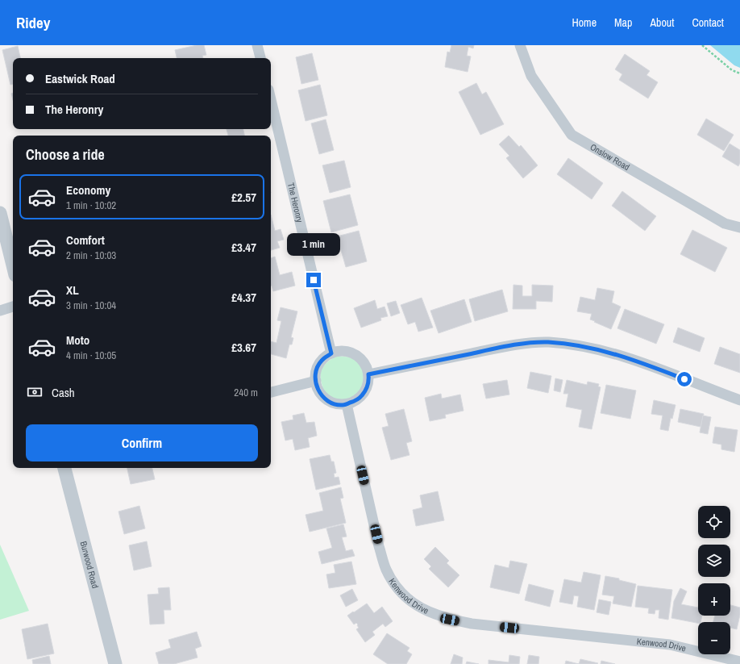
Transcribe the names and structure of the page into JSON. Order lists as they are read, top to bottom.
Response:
{
  "streets": {
    "street": [
      "Onslow Road",
      "The Heronry",
      "Burwood Road",
      "Kenwood Drive"
    ]
  },
  "crossings": [
    ["The Heronry", "Kenwood Drive"]
  ],
  "page": {
    "header": "Ridey",
    "nav": [
      "Home",
      "Map",
      "About",
      "Contact"
    ],
    "banner": ["Eastwick Road", "The Heronry"],
    "heading": "Choose a ride",
    "list": [
      {
        "name": "Economy",
        "note": "1 min · 10:02",
        "value": "£2.57"
      },
      {
        "name": "Comfort",
        "note": "2 min · 10:03",
        "value": "£3.47"
      },
      {
        "name": "XL",
        "note": "3 min · 10:04",
        "value": "£4.37"
      },
      {
        "name": "Moto",
        "note": "4 min · 10:05",
        "value": "£3.67"
      }
    ],
    "bubble": "1 min",
    "pay": ["Cash", "240 m"],
    "buttons": "Confirm",
    "map_buttons": ["+", "−"]
  }
}
